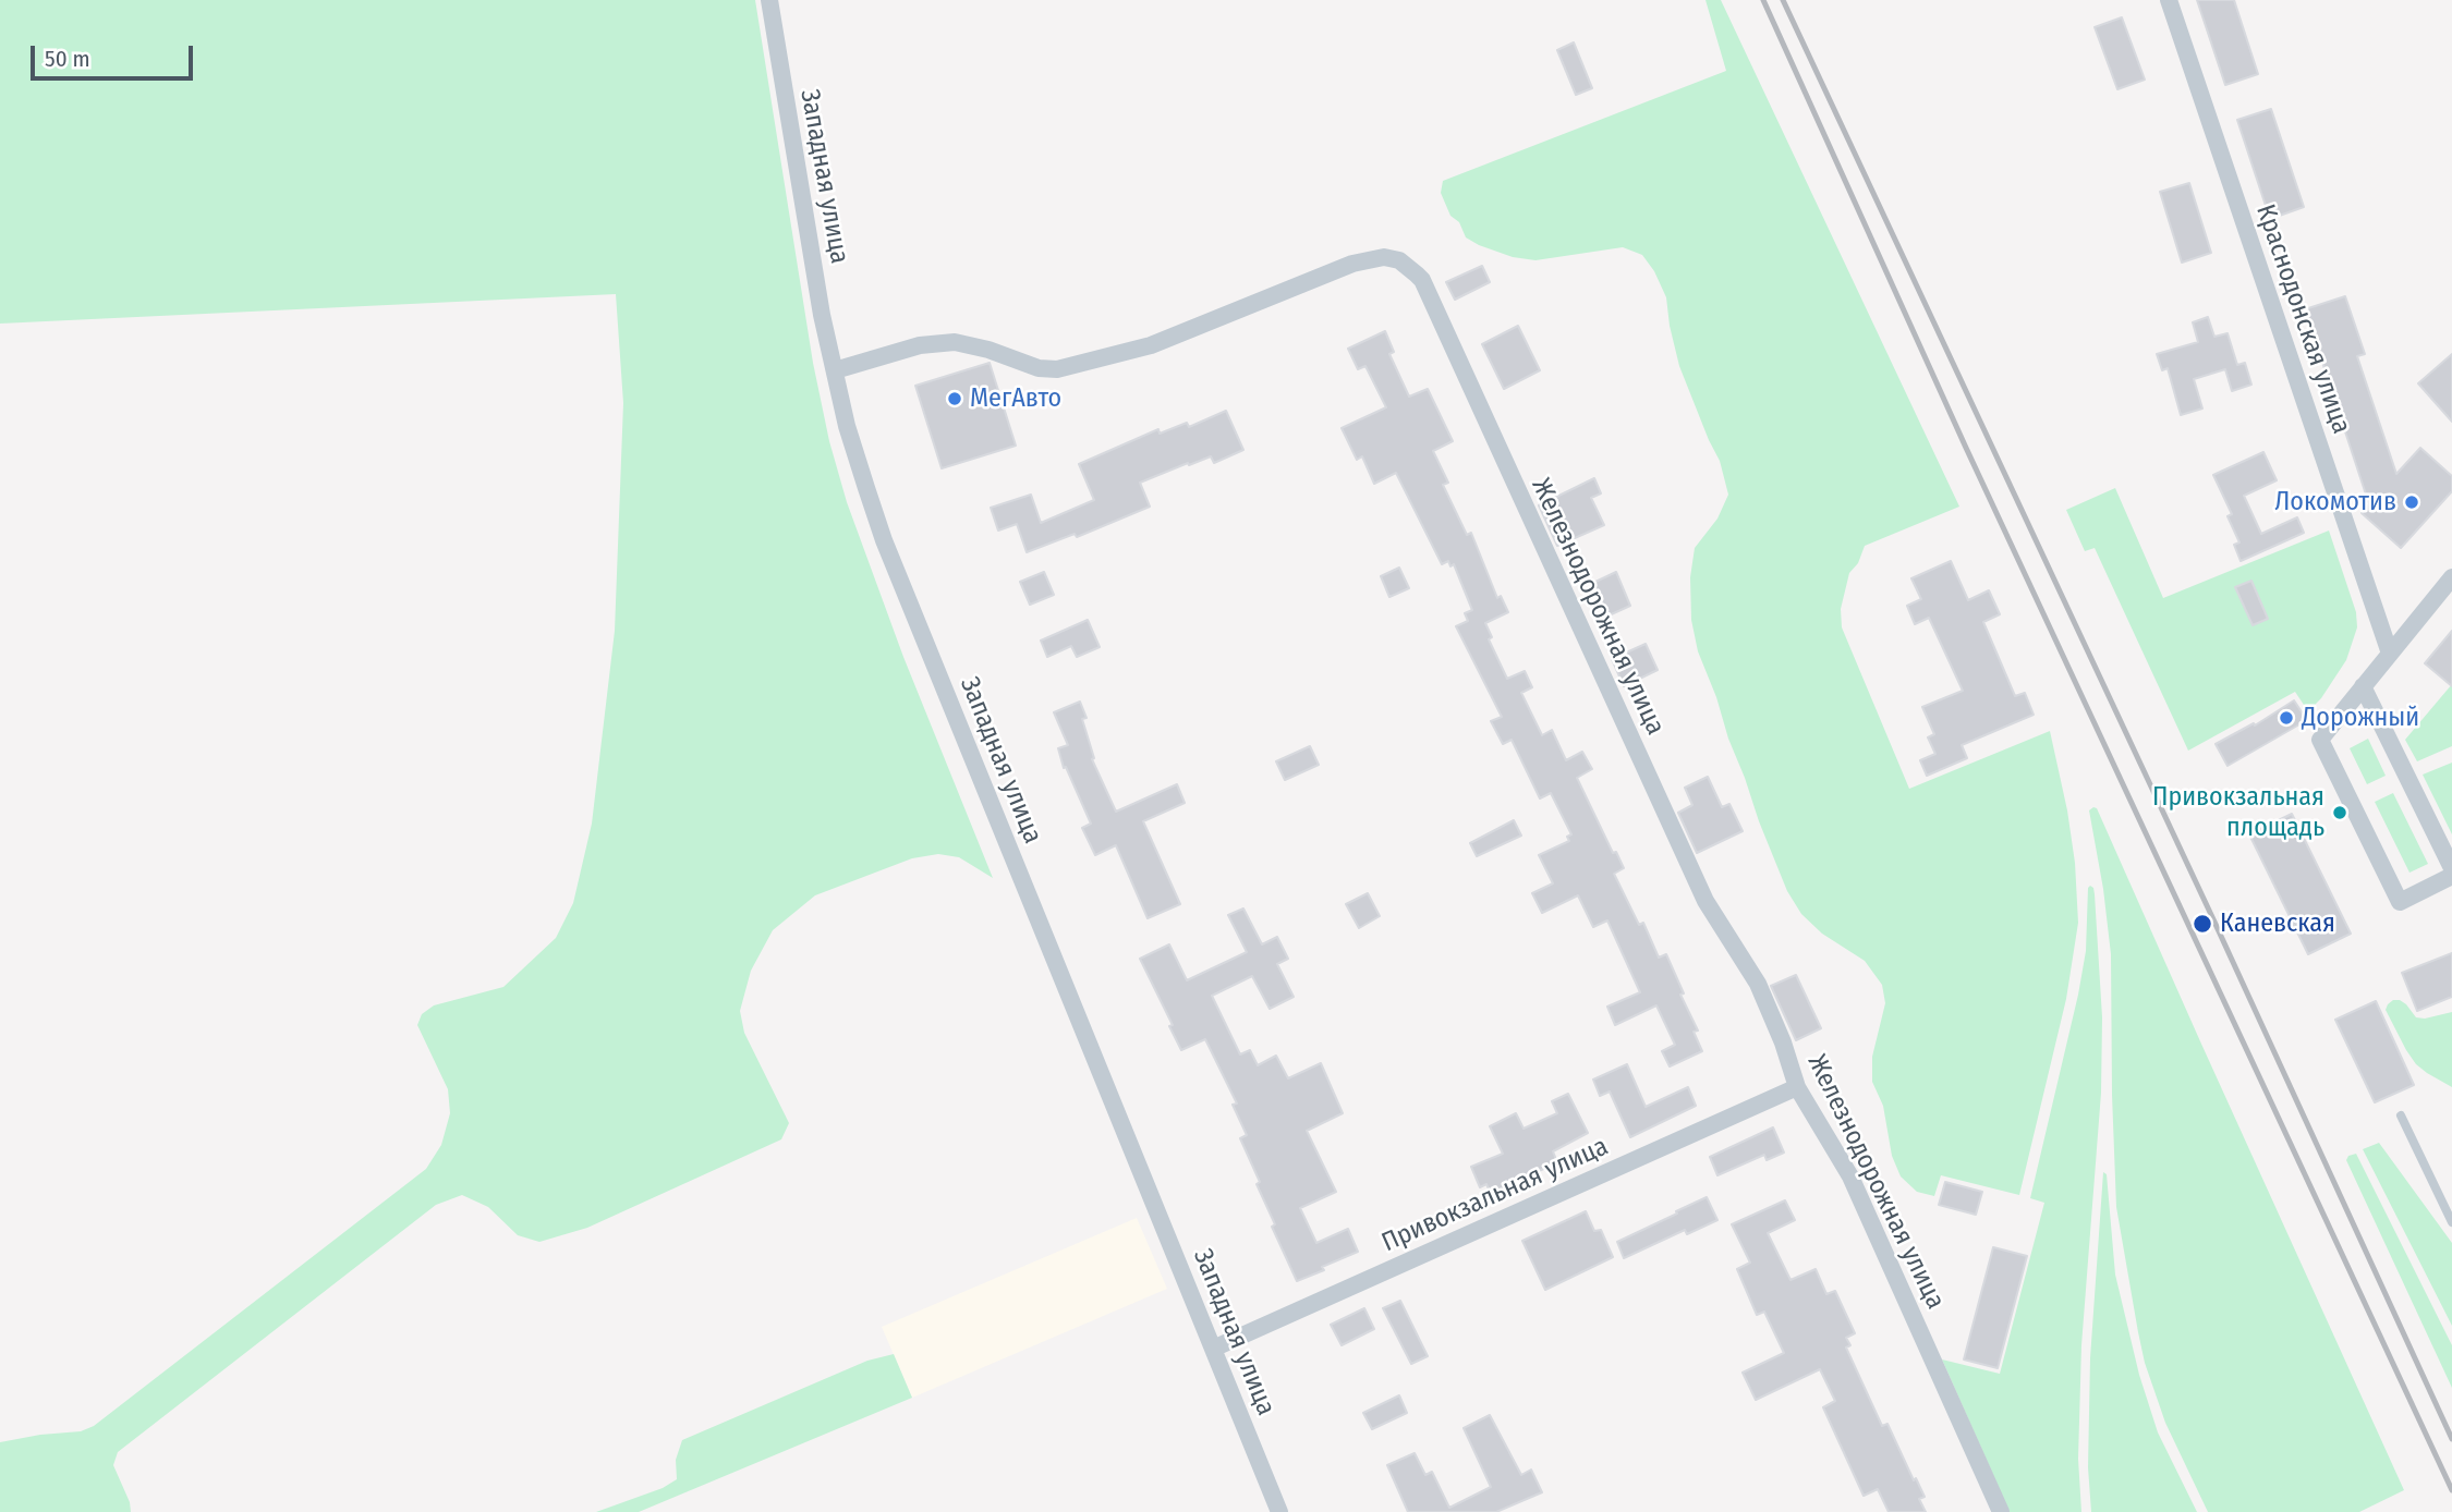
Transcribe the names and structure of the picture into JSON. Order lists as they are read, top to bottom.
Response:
{
  "streets": {
    "street": [
      "Западная улица",
      "Краснодонская улица",
      "Железнодорожная улица",
      "Привокзальная улица"
    ]
  },
  "crossings": [
    ["Западная улица", "Железнодорожная улица"],
    ["Западная улица", "Привокзальная улица"],
    ["Железнодорожная улица", "Привокзальная улица"]
  ],
  "places": [
    "МегАвто",
    "Локомотив",
    "Дорожный",
    "Привокзальная площадь",
    "Каневская"
  ],
  "scale_bar": "50 m"
}
